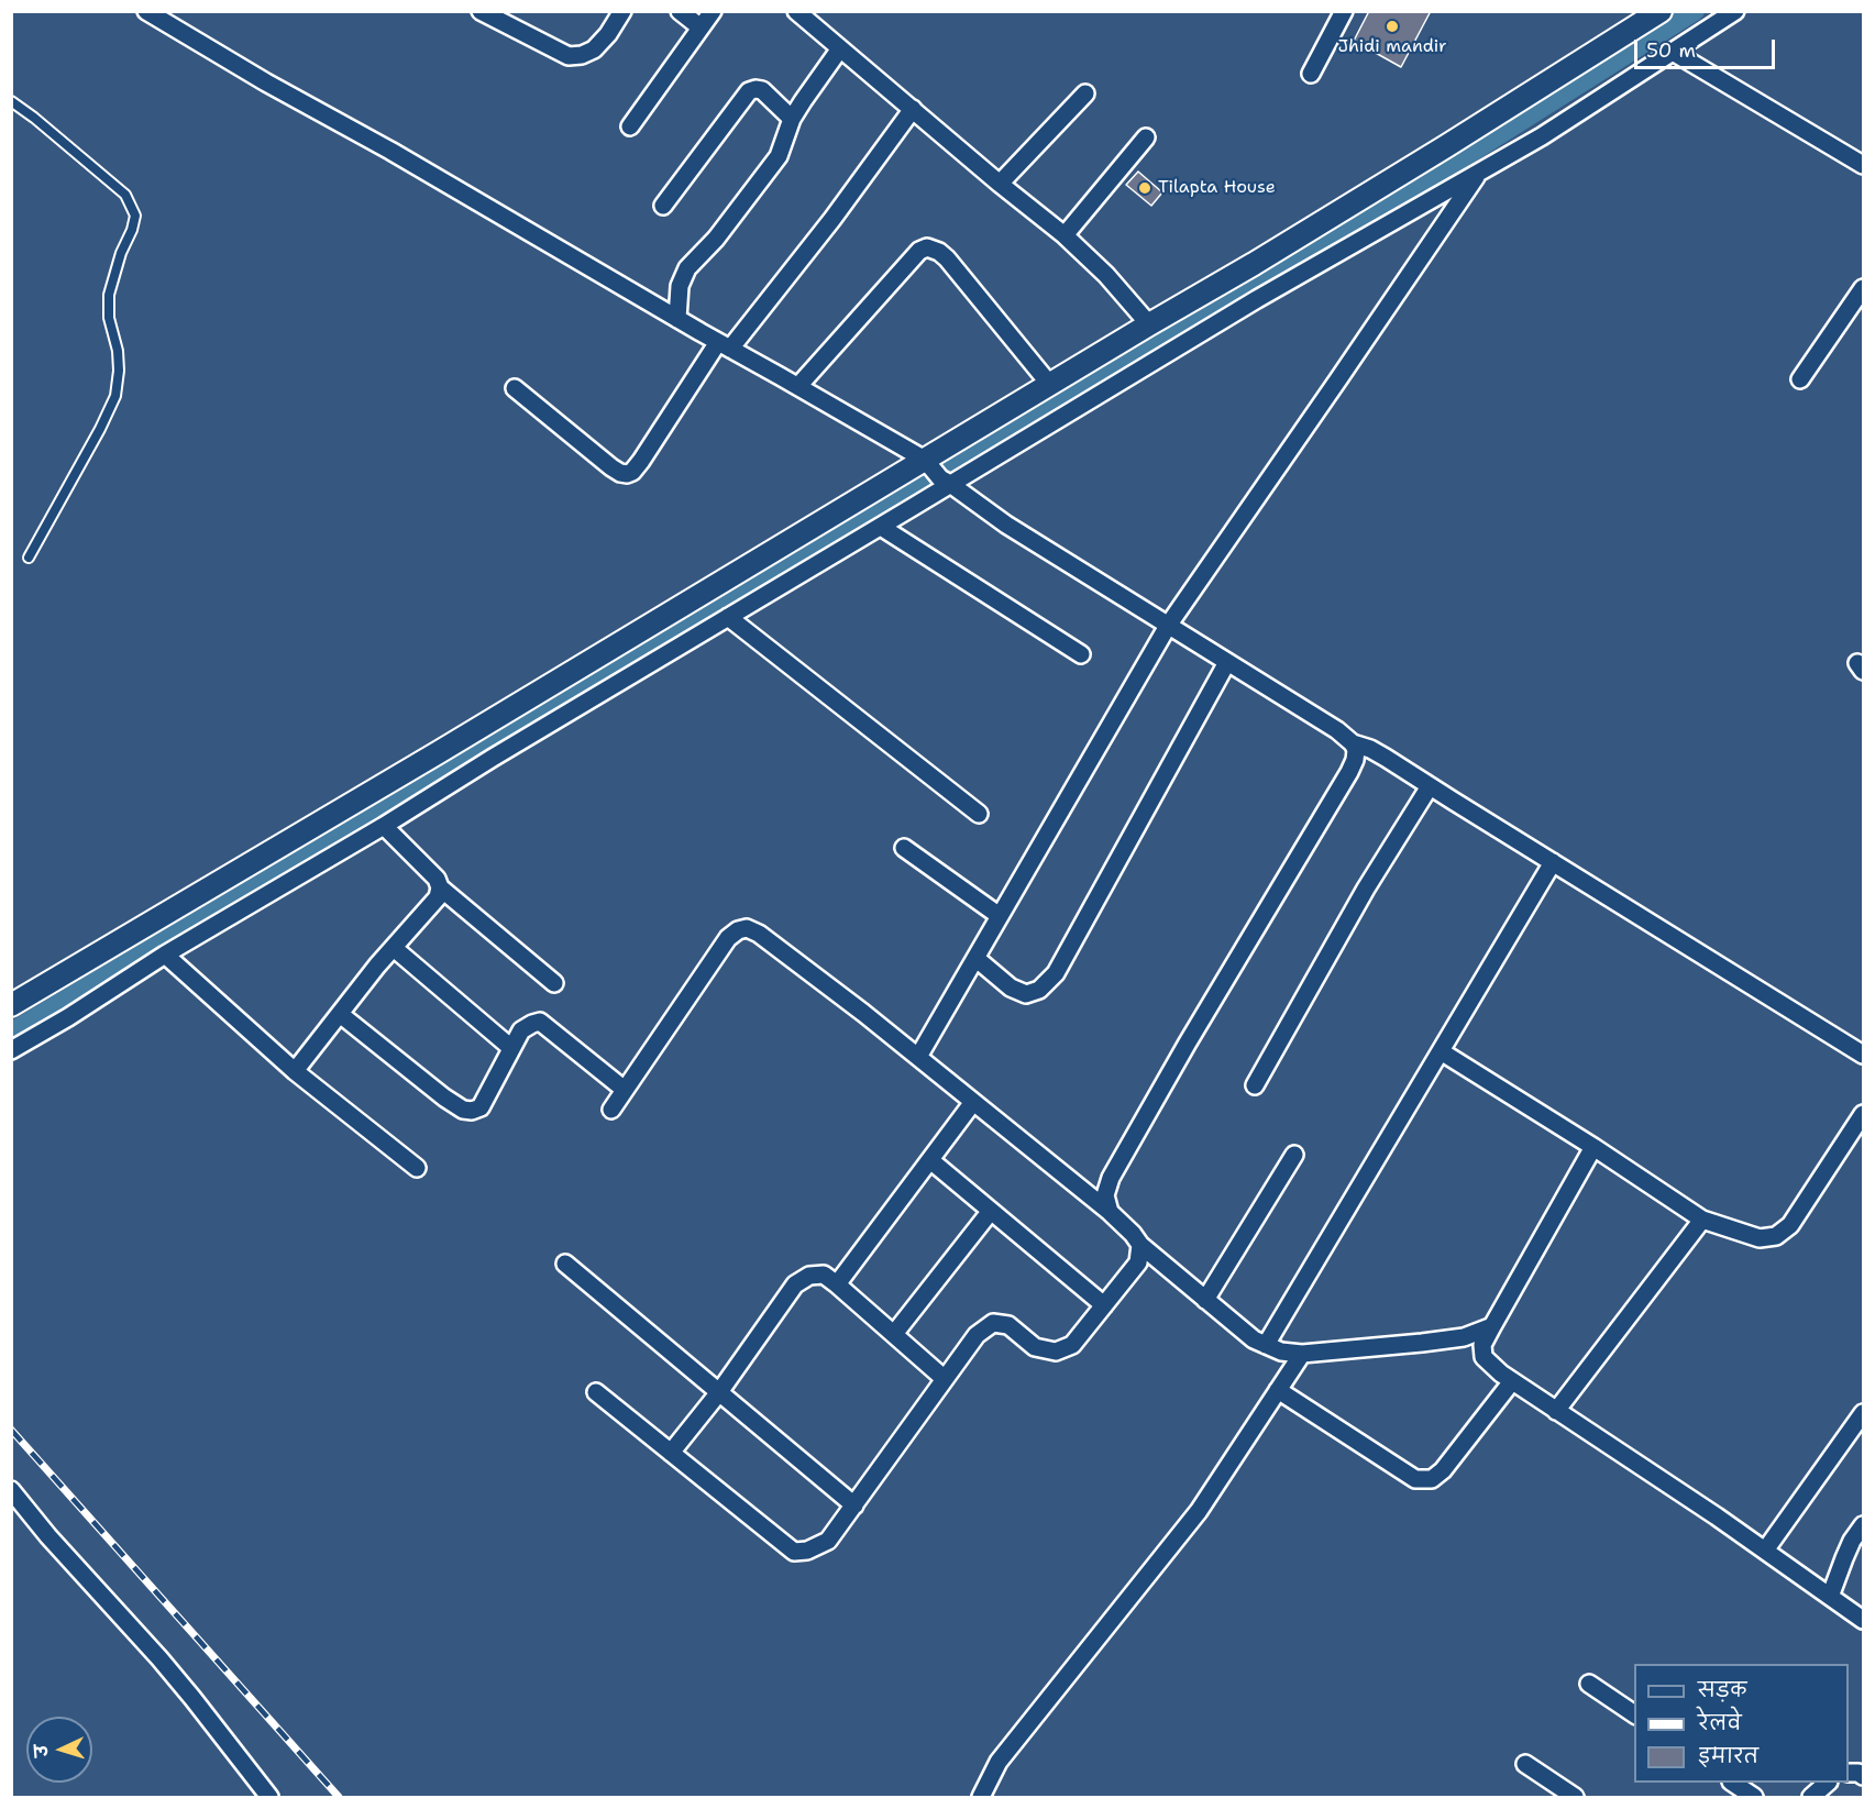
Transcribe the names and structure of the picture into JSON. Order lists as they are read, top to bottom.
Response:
{
  "places": ["Jhidi mandir", "Tilapta House"],
  "legend": ["सड़क", "रेलवे", "इमारत"],
  "scale_bar": "50 m",
  "north": "left"
}
